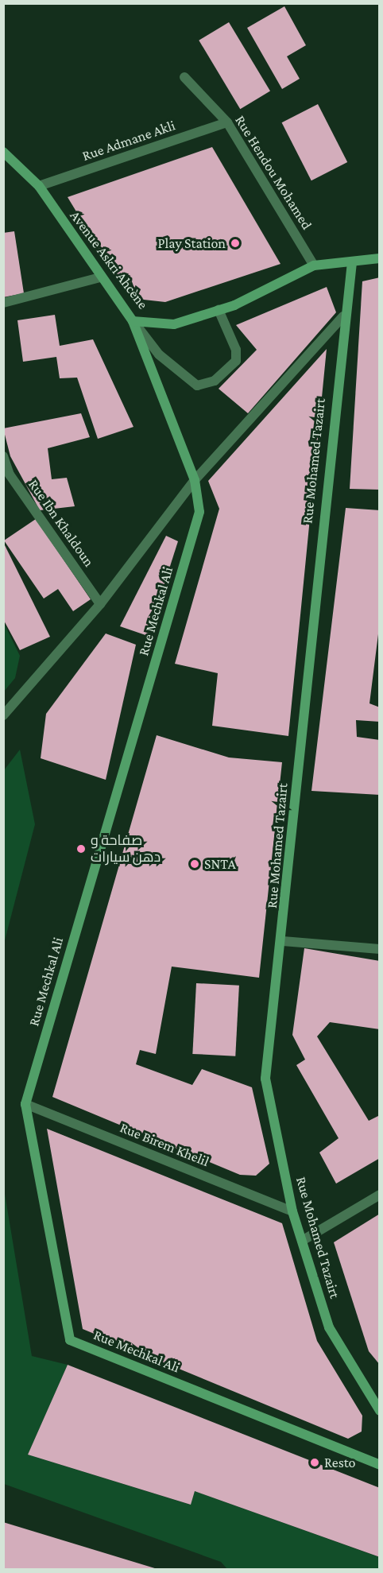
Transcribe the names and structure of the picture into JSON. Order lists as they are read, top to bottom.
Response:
{
  "streets": {
    "street": [
      "Rue Admane Akli",
      "Rue Hendou Mohamed",
      "Avenue Askri Ahcène",
      "Rue Mohamed Tazairt",
      "Rue Ibn Khaldoun",
      "Rue Mechkal Ali",
      "Rue Birem Khelil"
    ]
  },
  "crossings": [
    ["Rue Admane Akli", "Rue Hendou Mohamed"],
    ["Rue Admane Akli", "Avenue Askri Ahcène"],
    ["Rue Hendou Mohamed", "Avenue Askri Ahcène"],
    ["Avenue Askri Ahcène", "Rue Mohamed Tazairt"],
    ["Avenue Askri Ahcène", "Rue Mechkal Ali"],
    ["Rue Mohamed Tazairt", "Rue Birem Khelil"],
    ["Rue Mechkal Ali", "Rue Birem Khelil"]
  ],
  "places": [
    "Play Station",
    "صفاحة و دهن سيارات",
    "SNTA",
    "Resto"
  ]
}
